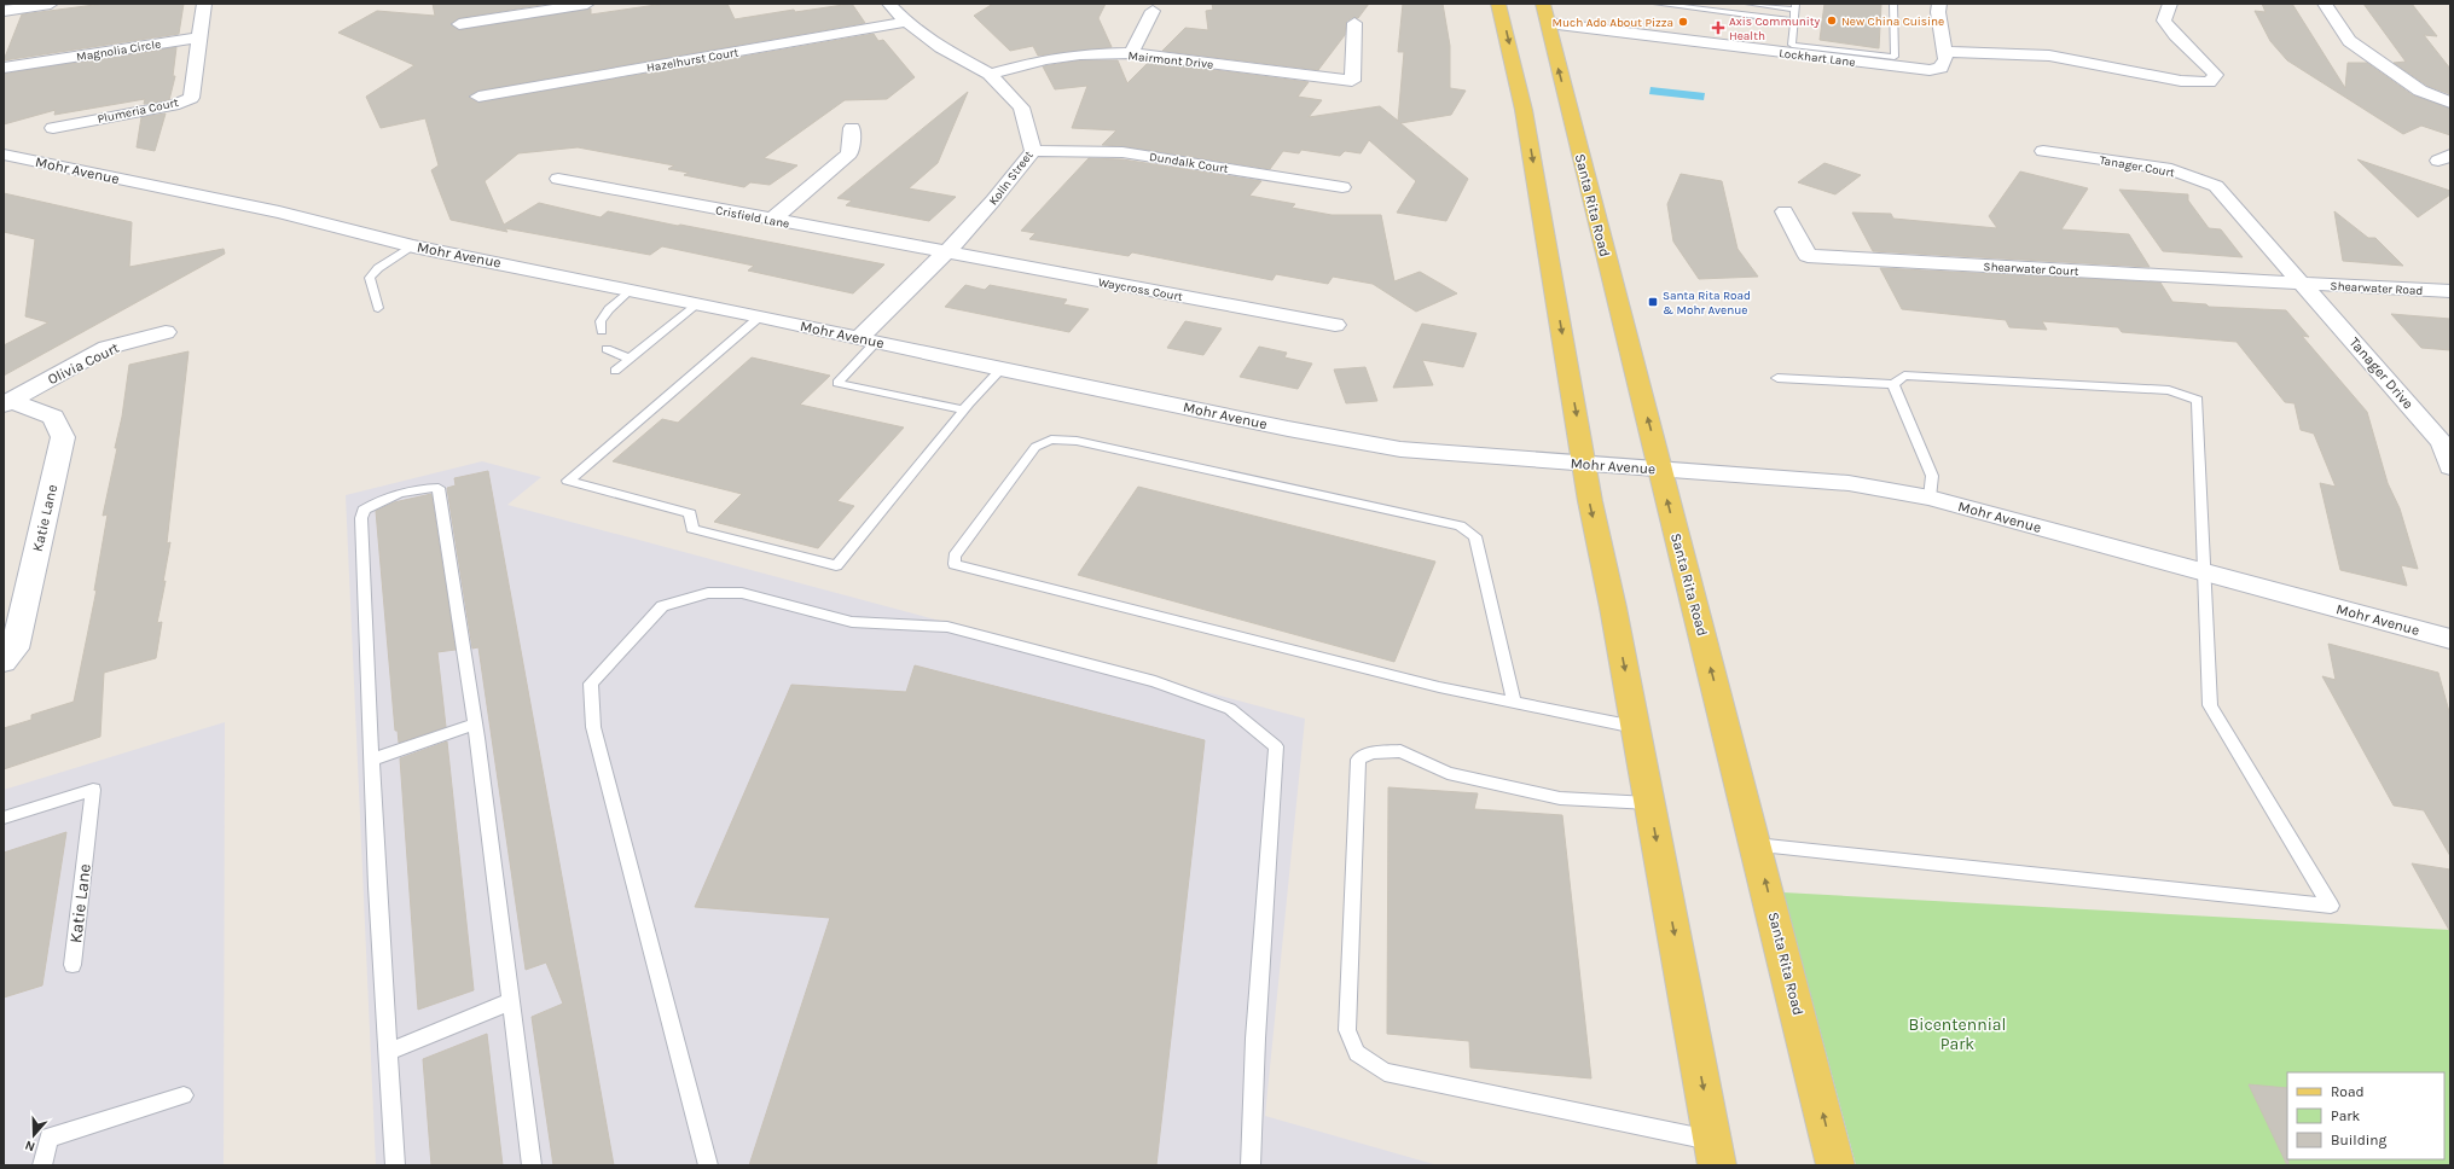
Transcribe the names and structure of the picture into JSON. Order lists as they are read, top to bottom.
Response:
{
  "streets": {
    "main road": ["Santa Rita Road"],
    "street": [
      "Magnolia Circle",
      "Lockhart Lane",
      "Hazelhurst Court",
      "Mairmont Drive",
      "Plumeria Court",
      "Dundalk Court",
      "Tanager Court",
      "Mohr Avenue",
      "Kolln Street",
      "Crisfield Lane",
      "Shearwater Court",
      "Shearwater Road",
      "Waycross Court",
      "Olivia Court",
      "Tanager Drive",
      "Katie Lane"
    ]
  },
  "crossings": [
    ["Magnolia Circle", "Plumeria Court"],
    ["Lockhart Lane", "Santa Rita Road"],
    ["Hazelhurst Court", "Kolln Street"],
    ["Mairmont Drive", "Kolln Street"],
    ["Dundalk Court", "Kolln Street"],
    ["Tanager Court", "Shearwater Court"],
    ["Tanager Court", "Shearwater Road"],
    ["Tanager Court", "Tanager Drive"],
    ["Mohr Avenue", "Kolln Street"],
    ["Mohr Avenue", "Santa Rita Road"],
    ["Kolln Street", "Crisfield Lane"],
    ["Kolln Street", "Waycross Court"],
    ["Crisfield Lane", "Waycross Court"],
    ["Shearwater Court", "Shearwater Road"],
    ["Shearwater Court", "Tanager Drive"],
    ["Shearwater Road", "Tanager Drive"],
    ["Olivia Court", "Katie Lane"]
  ],
  "parks": ["Bicentennial Park"],
  "places": {
    "other": ["New China Cuisine", "Much Ado About Pizza"],
    "health": ["Axis Community Health"],
    "transit": ["Santa Rita Road & Mohr Avenue"]
  },
  "legend": ["Road", "Park", "Building"],
  "north": "bottom"
}
